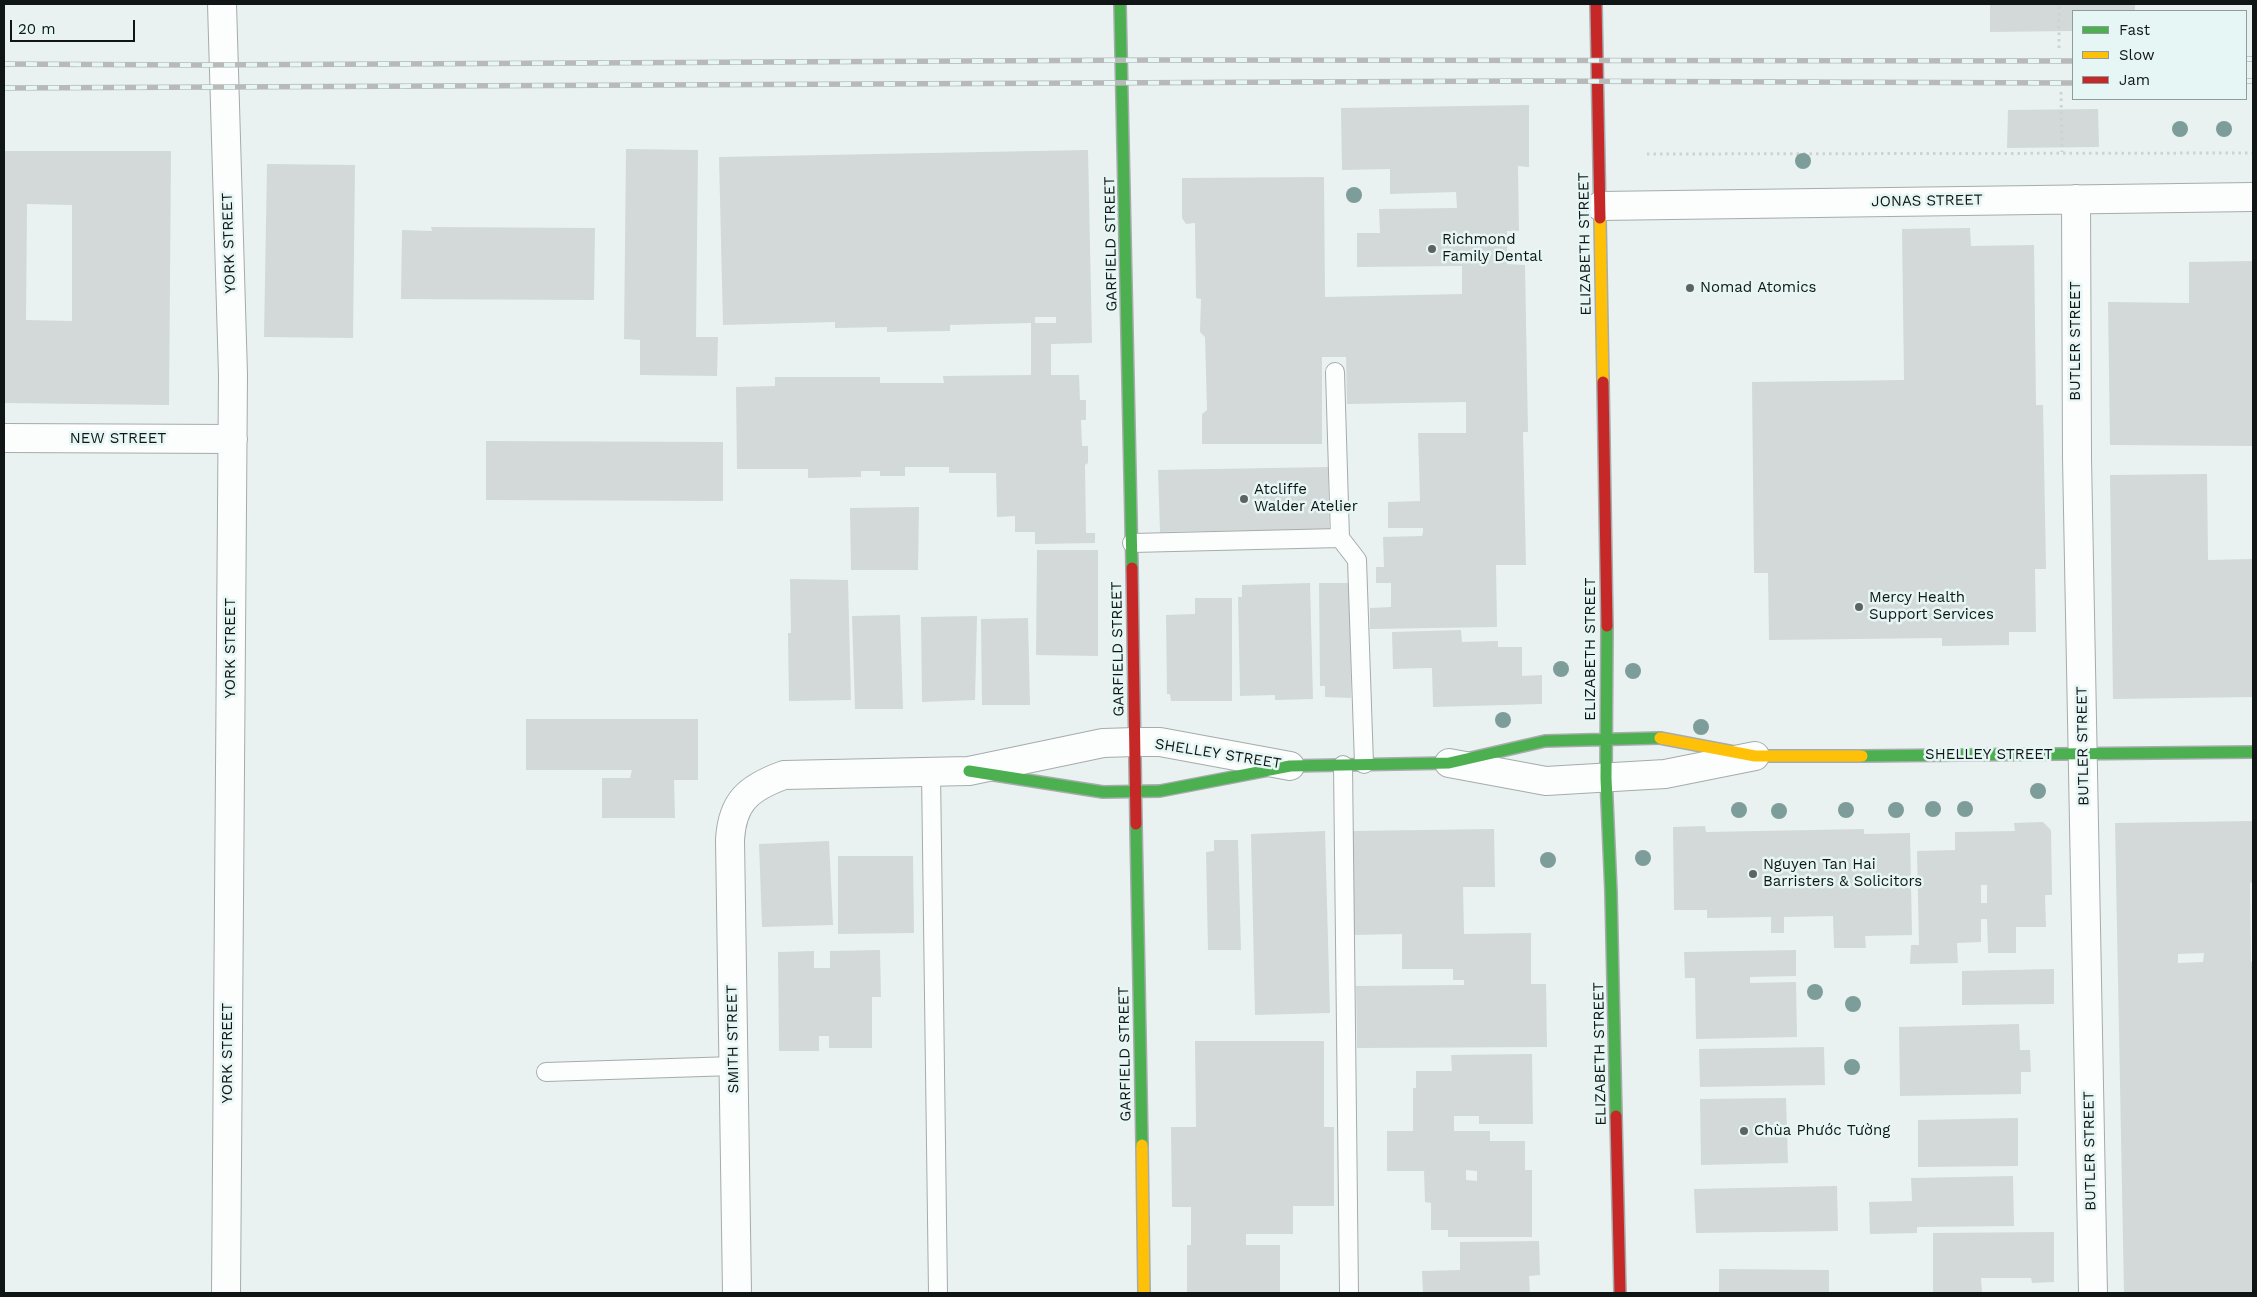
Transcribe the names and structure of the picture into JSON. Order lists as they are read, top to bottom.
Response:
{
  "streets": {
    "street": [
      "JONAS STREET",
      "YORK STREET",
      "GARFIELD STREET",
      "ELIZABETH STREET",
      "BUTLER STREET",
      "NEW STREET",
      "SHELLEY STREET",
      "SMITH STREET"
    ]
  },
  "crossings": [
    ["JONAS STREET", "ELIZABETH STREET"],
    ["JONAS STREET", "BUTLER STREET"],
    ["YORK STREET", "NEW STREET"],
    ["GARFIELD STREET", "SHELLEY STREET"],
    ["ELIZABETH STREET", "SHELLEY STREET"],
    ["BUTLER STREET", "SHELLEY STREET"],
    ["SHELLEY STREET", "SMITH STREET"]
  ],
  "places": [
    "Richmond Family Dental",
    "Nomad Atomics",
    "Atcliffe Walder Atelier",
    "Mercy Health Support Services",
    "Nguyen Tan Hai Barristers & Solicitors",
    "Chùa Phước Tường"
  ],
  "legend": ["Fast", "Slow", "Jam"],
  "scale_bar": "20 m"
}
